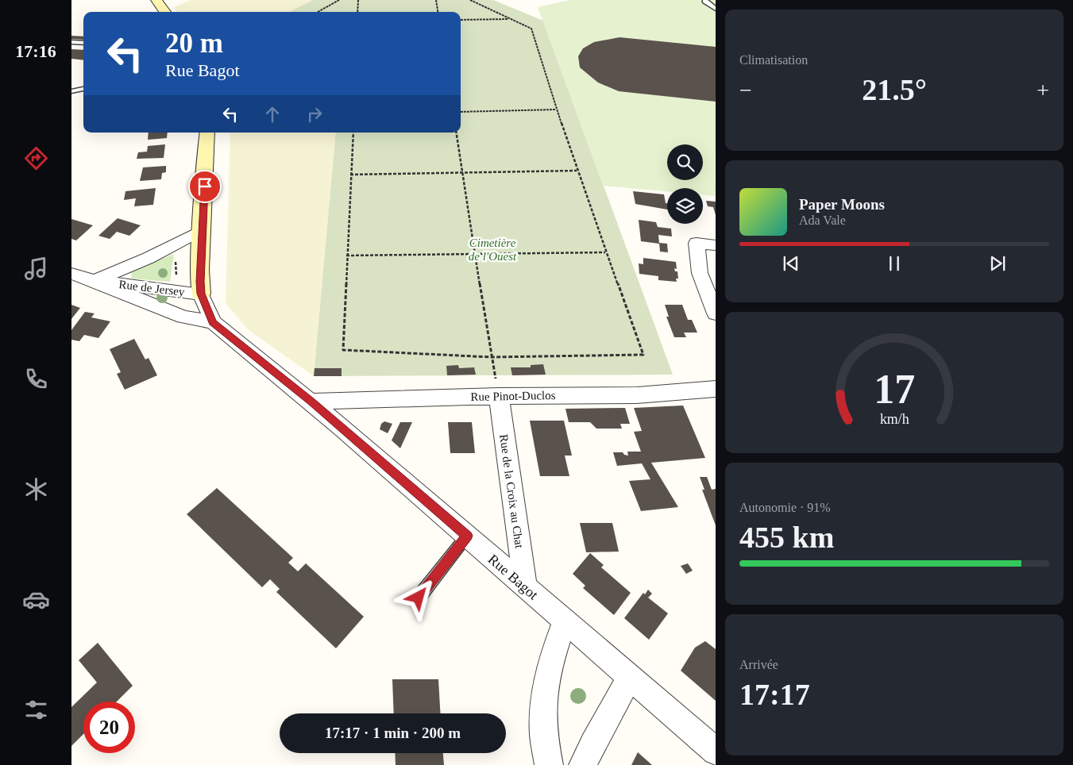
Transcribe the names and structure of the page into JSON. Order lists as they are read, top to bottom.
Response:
{
  "streets": {
    "street": [
      "Rue de Jersey",
      "Rue Pinot-Duclos",
      "Rue de la Croix au Chat",
      "Rue Bagot"
    ]
  },
  "crossings": [
    ["Rue de Jersey", "Rue Pinot-Duclos"],
    ["Rue de Jersey", "Rue Bagot"],
    ["Rue Pinot-Duclos", "Rue de la Croix au Chat"],
    ["Rue Pinot-Duclos", "Rue Bagot"],
    ["Rue de la Croix au Chat", "Rue Bagot"]
  ],
  "parks": ["Cimetière de l'Ouest"],
  "page": {
    "tabs": "17:16",
    "tile": [
      "Climatisation",
      ["Autonomie · 91%", "455 km"],
      ["Arrivée", "17:17"]
    ],
    "turn": ["20 m", "Rue Bagot"],
    "heat": ["−", "21.5°", "+"],
    "song": ["Paper Moons", "Ada Vale"],
    "limit": "20",
    "trip": "17:17 · 1 min · 200 m",
    "gauge": ["17", "km/h"]
  }
}
